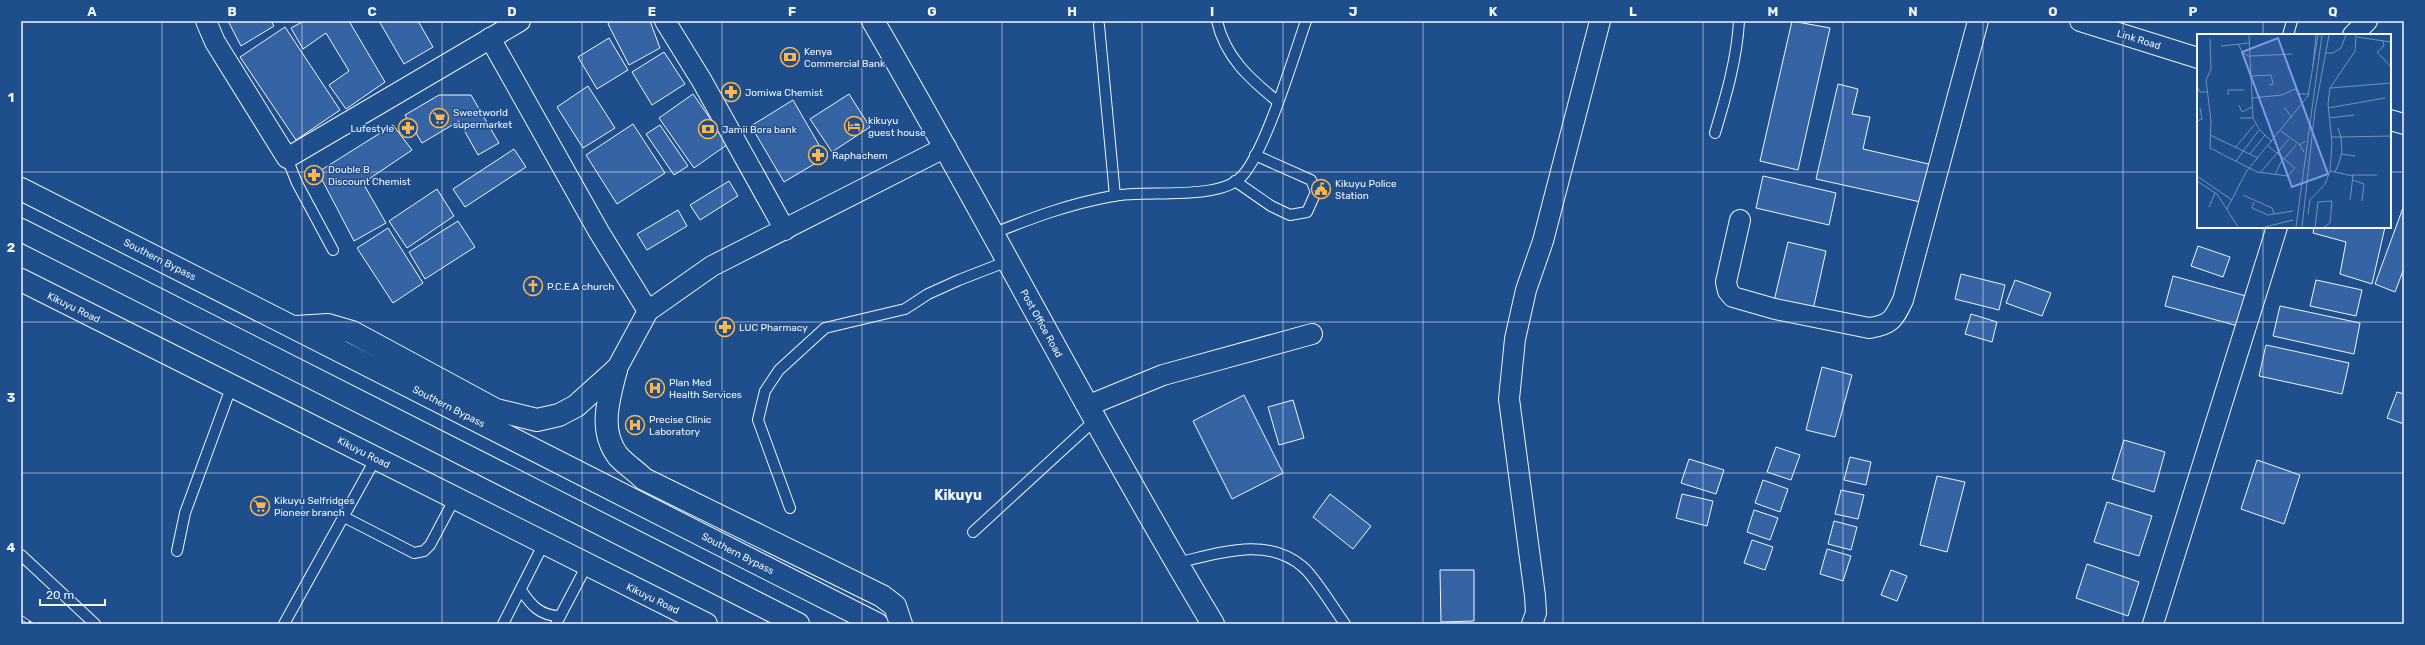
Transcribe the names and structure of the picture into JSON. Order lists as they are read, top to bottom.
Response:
{
  "streets": {
    "main road": ["Southern Bypass", "Kikuyu Road", "Post Office Road"],
    "street": ["Link Road"]
  },
  "districts": ["Kikuyu"],
  "places": {
    "bank": ["Kenya Commercial Bank", "Jamii Bora bank"],
    "pharmacy": [
      "Jomiwa Chemist",
      "Lufestyle",
      "Raphachem",
      "Double B Discount Chemist",
      "LUC Pharmacy"
    ],
    "supermarket": ["Sweetworld supermarket", "Kikuyu Selfridges Pioneer branch"],
    "hotel": ["kikuyu guest house"],
    "public building": ["Kikuyu Police Station"],
    "church": ["P.C.E.A church"],
    "hospital": ["Plan Med Health Services", "Precise Clinic Laboratory"]
  },
  "scale_bar": "20 m",
  "grid": {
    "columns": [
      "A",
      "B",
      "C",
      "D",
      "E",
      "F",
      "G",
      "H",
      "I",
      "J",
      "K",
      "L",
      "M",
      "N",
      "O",
      "P",
      "Q"
    ],
    "rows": [
      "1",
      "2",
      "3",
      "4"
    ]
  }
}
